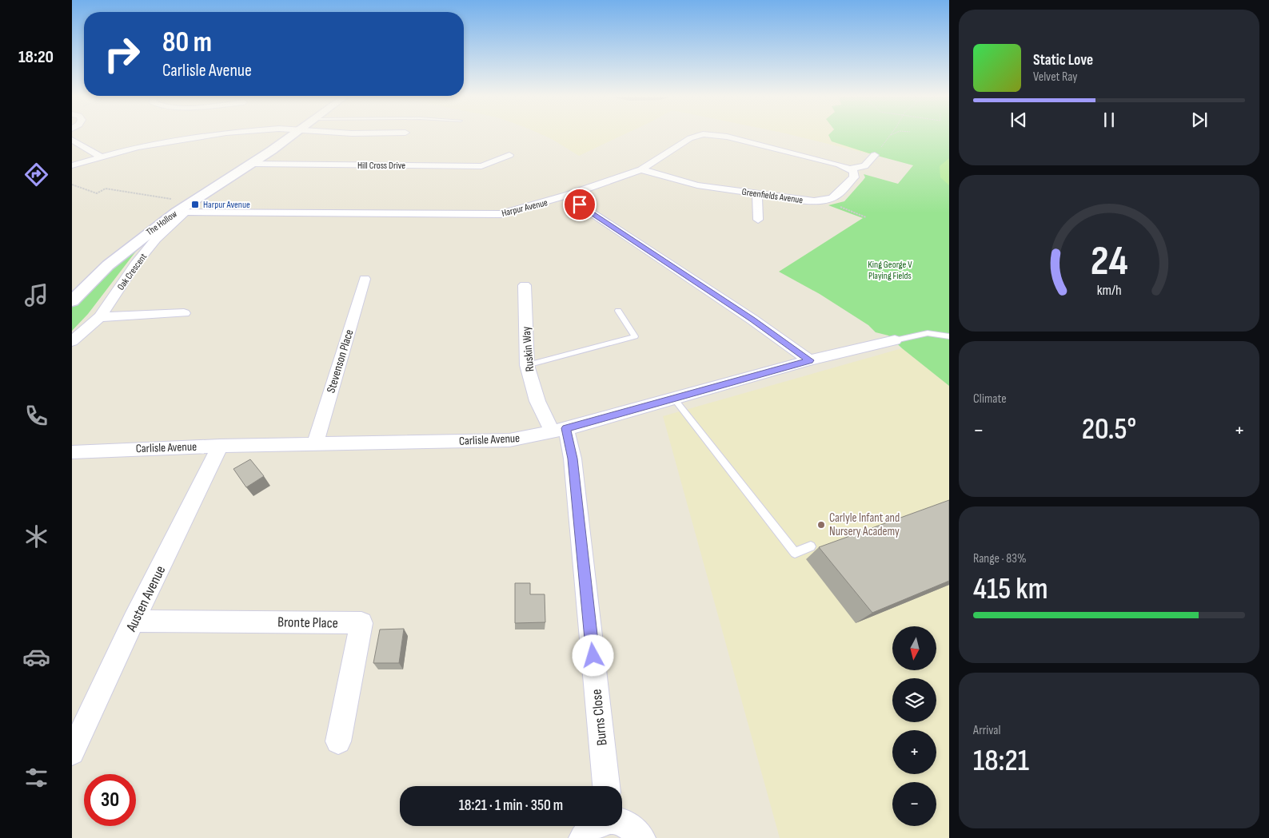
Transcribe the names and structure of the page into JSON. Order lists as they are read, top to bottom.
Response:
{
  "streets": {
    "street": [
      "Hill Cross Drive",
      "Greenfields Avenue",
      "Harpur Avenue",
      "The Hollow",
      "Oak Crescent",
      "Ruskin Way",
      "Stevenson Place",
      "Carlisle Avenue",
      "Austen Avenue",
      "Bronte Place",
      "Burns Close"
    ]
  },
  "crossings": [
    ["Hill Cross Drive", "The Hollow"],
    ["Greenfields Avenue", "Harpur Avenue"],
    ["Harpur Avenue", "The Hollow"],
    ["Harpur Avenue", "Oak Crescent"],
    ["The Hollow", "Oak Crescent"],
    ["Ruskin Way", "Carlisle Avenue"],
    ["Ruskin Way", "Burns Close"],
    ["Stevenson Place", "Carlisle Avenue"],
    ["Carlisle Avenue", "Austen Avenue"],
    ["Carlisle Avenue", "Burns Close"],
    ["Austen Avenue", "Bronte Place"]
  ],
  "parks": ["King George V Playing Fields"],
  "places": {
    "transit": ["Harpur Avenue"],
    "other": ["Carlyle Infant and Nursery Academy"]
  },
  "north": "bottom",
  "page": {
    "tabs": "18:20",
    "turn": ["80 m", "Carlisle Avenue"],
    "song": ["Static Love", "Velvet Ray"],
    "tile": [
      "Climate",
      ["Range · 83%", "415 km"],
      ["Arrival", "18:21"]
    ],
    "heat": ["−", "20.5°", "+"],
    "map_buttons": ["+", "−"],
    "limit": "30",
    "trip": "18:21 · 1 min · 350 m",
    "gauge": ["24", "km/h"]
  }
}
